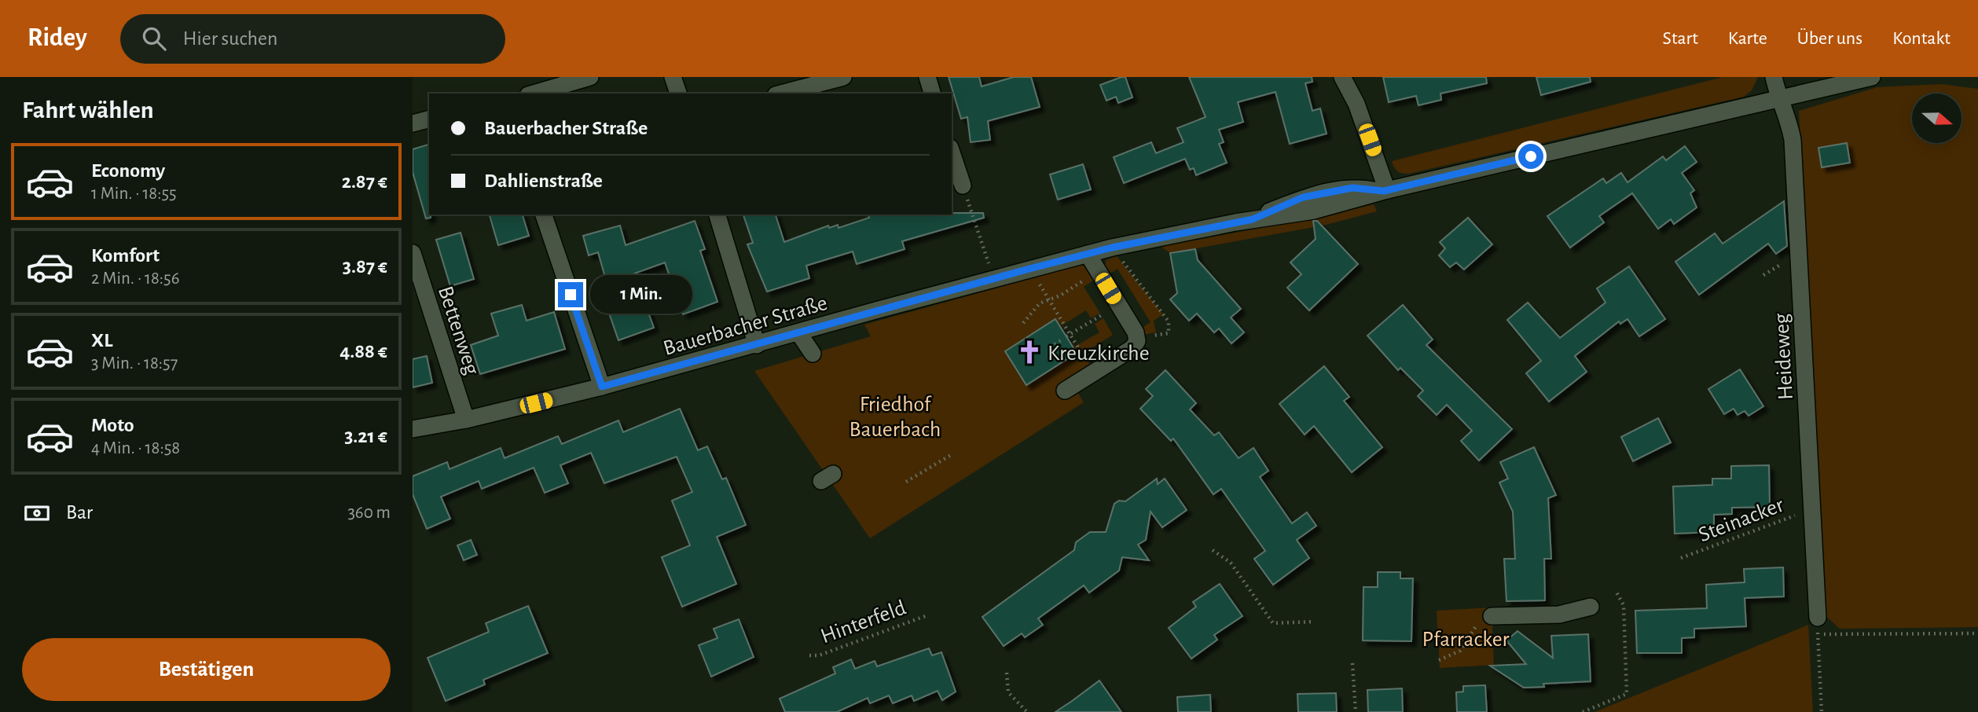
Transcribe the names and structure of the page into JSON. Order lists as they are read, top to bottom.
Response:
{
  "streets": {
    "street": ["Bauerbacher Straße", "Bettenweg", "Heideweg"],
    "path": ["Steinacker", "Hinterfeld"]
  },
  "crossings": [
    ["Bauerbacher Straße", "Bettenweg"],
    ["Heideweg", "Steinacker"]
  ],
  "parks": ["Friedhof Bauerbach", "Pfarracker"],
  "places": {
    "church": ["Kreuzkirche"]
  },
  "north": "right",
  "page": {
    "header": "Ridey",
    "search": "Hier suchen",
    "nav": [
      "Start",
      "Karte",
      "Über uns",
      "Kontakt"
    ],
    "heading": "Fahrt wählen",
    "banner": ["Bauerbacher Straße", "Dahlienstraße"],
    "list": [
      {
        "name": "Economy",
        "note": "1 Min. · 18:55",
        "value": "2.87 €"
      },
      {
        "name": "Komfort",
        "note": "2 Min. · 18:56",
        "value": "3.87 €"
      },
      {
        "name": "XL",
        "note": "3 Min. · 18:57",
        "value": "4.88 €"
      },
      {
        "name": "Moto",
        "note": "4 Min. · 18:58",
        "value": "3.21 €"
      }
    ],
    "bubble": "1 Min.",
    "pay": ["Bar", "360 m"],
    "buttons": "Bestätigen"
  }
}
